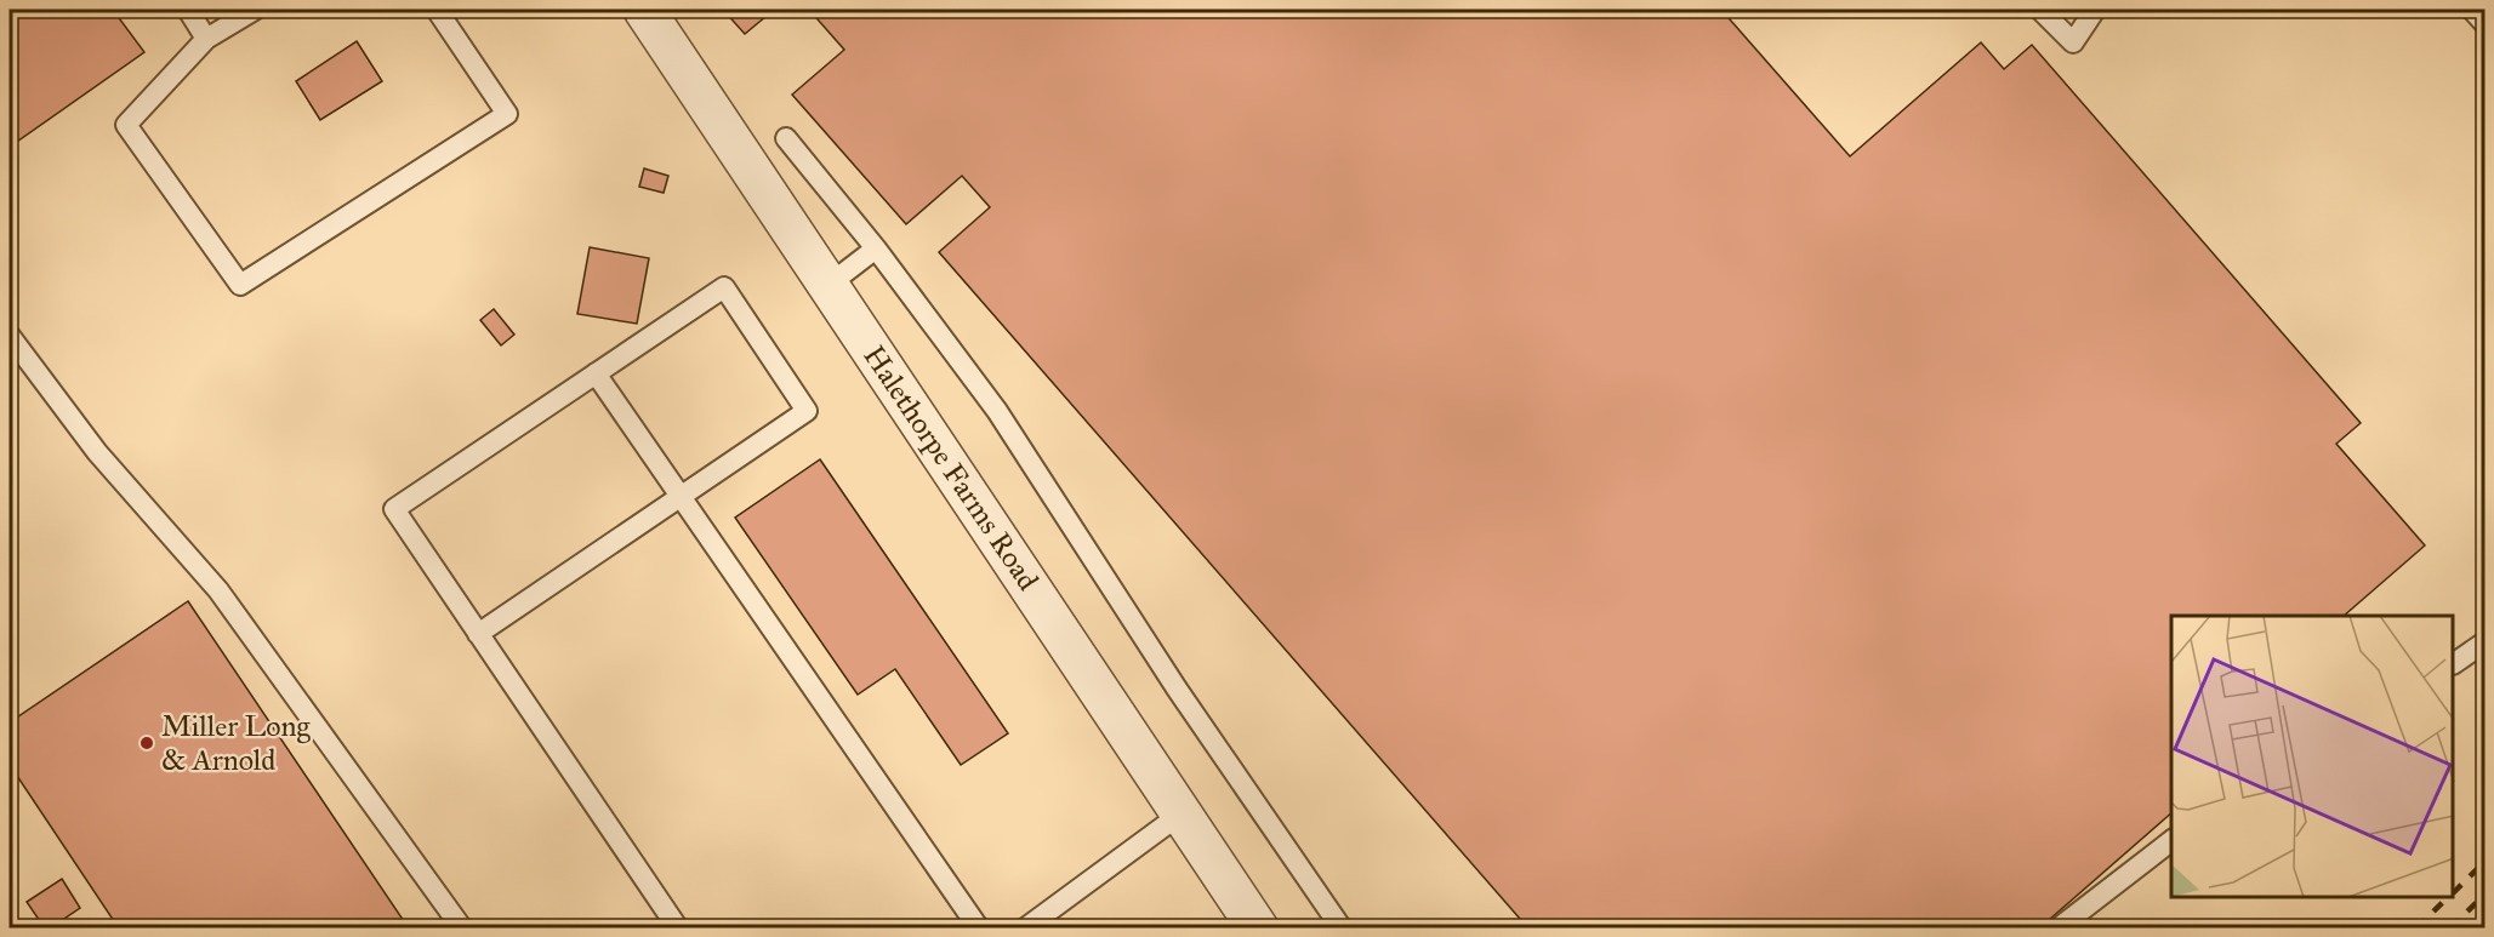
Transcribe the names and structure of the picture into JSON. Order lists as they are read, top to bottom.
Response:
{
  "streets": {
    "street": ["Halethorpe Farms Road"]
  },
  "places": ["Miller Long & Arnold"]
}
